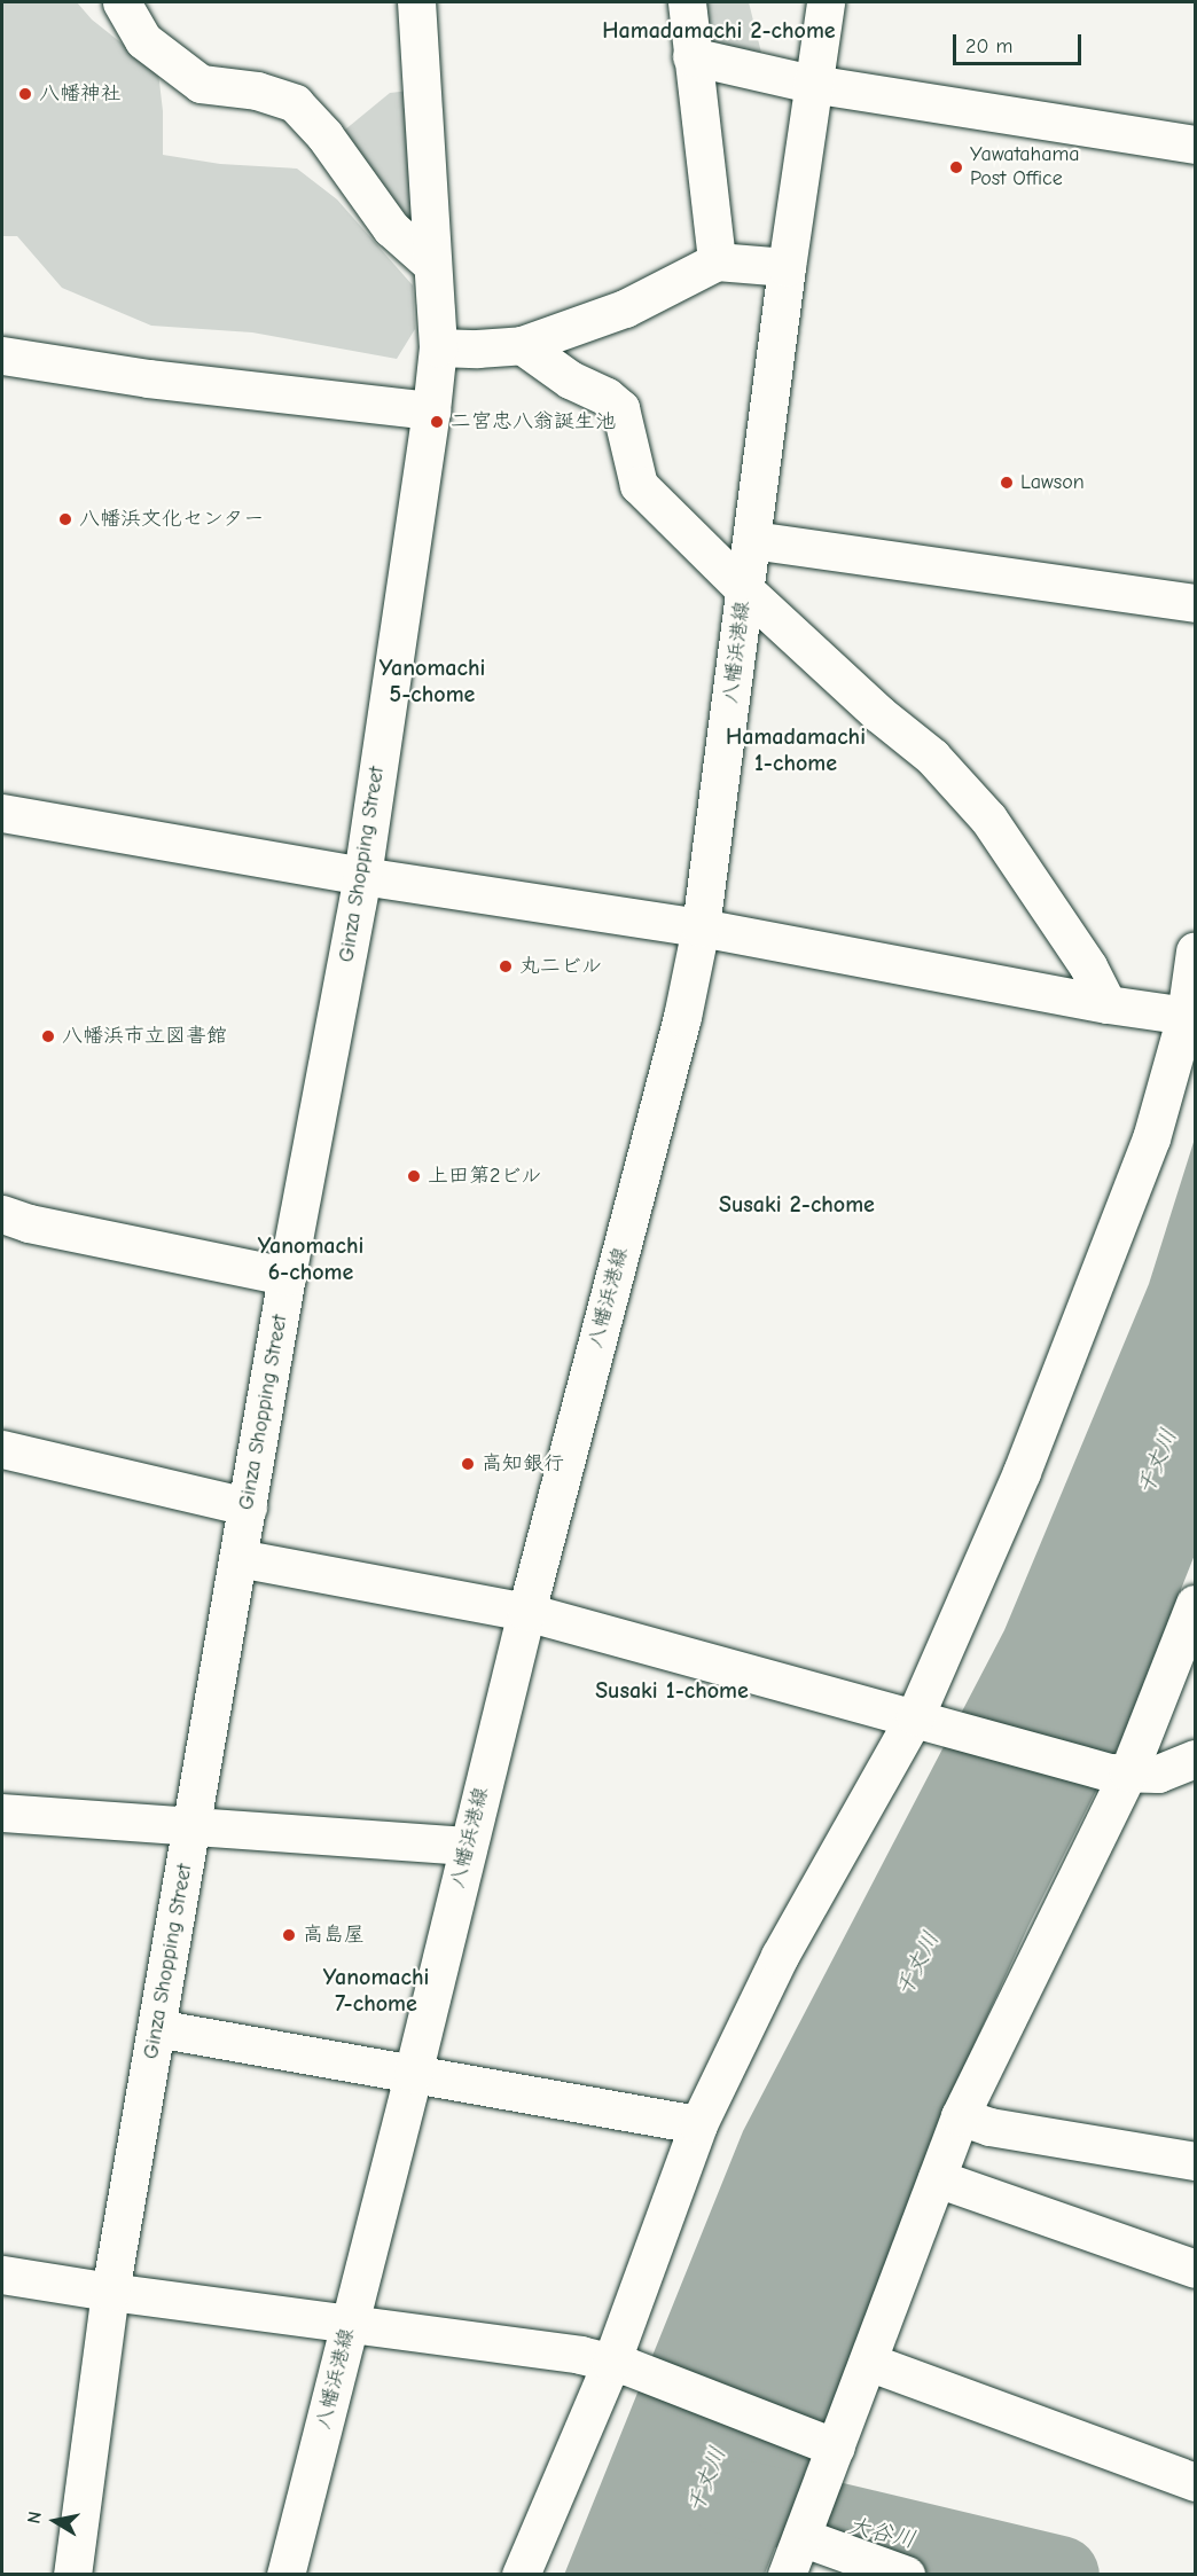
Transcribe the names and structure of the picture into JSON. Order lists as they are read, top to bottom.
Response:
{
  "streets": {
    "street": ["八幡浜港線", "Ginza Shopping Street"]
  },
  "districts": [
    "Hamadamachi 2-chome",
    "Yanomachi 5-chome",
    "Hamadamachi 1-chome",
    "Susaki 2-chome",
    "Yanomachi 6-chome",
    "Susaki 1-chome",
    "Yanomachi 7-chome"
  ],
  "water": ["千丈川", "大谷川"],
  "places": [
    "八幡神社",
    "Yawatahama Post Office",
    "二宮忠八翁誕生池",
    "Lawson",
    "八幡浜文化センター",
    "丸二ビル",
    "八幡浜市立図書館",
    "上田第2ビル",
    "高知銀行",
    "高島屋"
  ],
  "scale_bar": "20 m",
  "north": "left"
}
